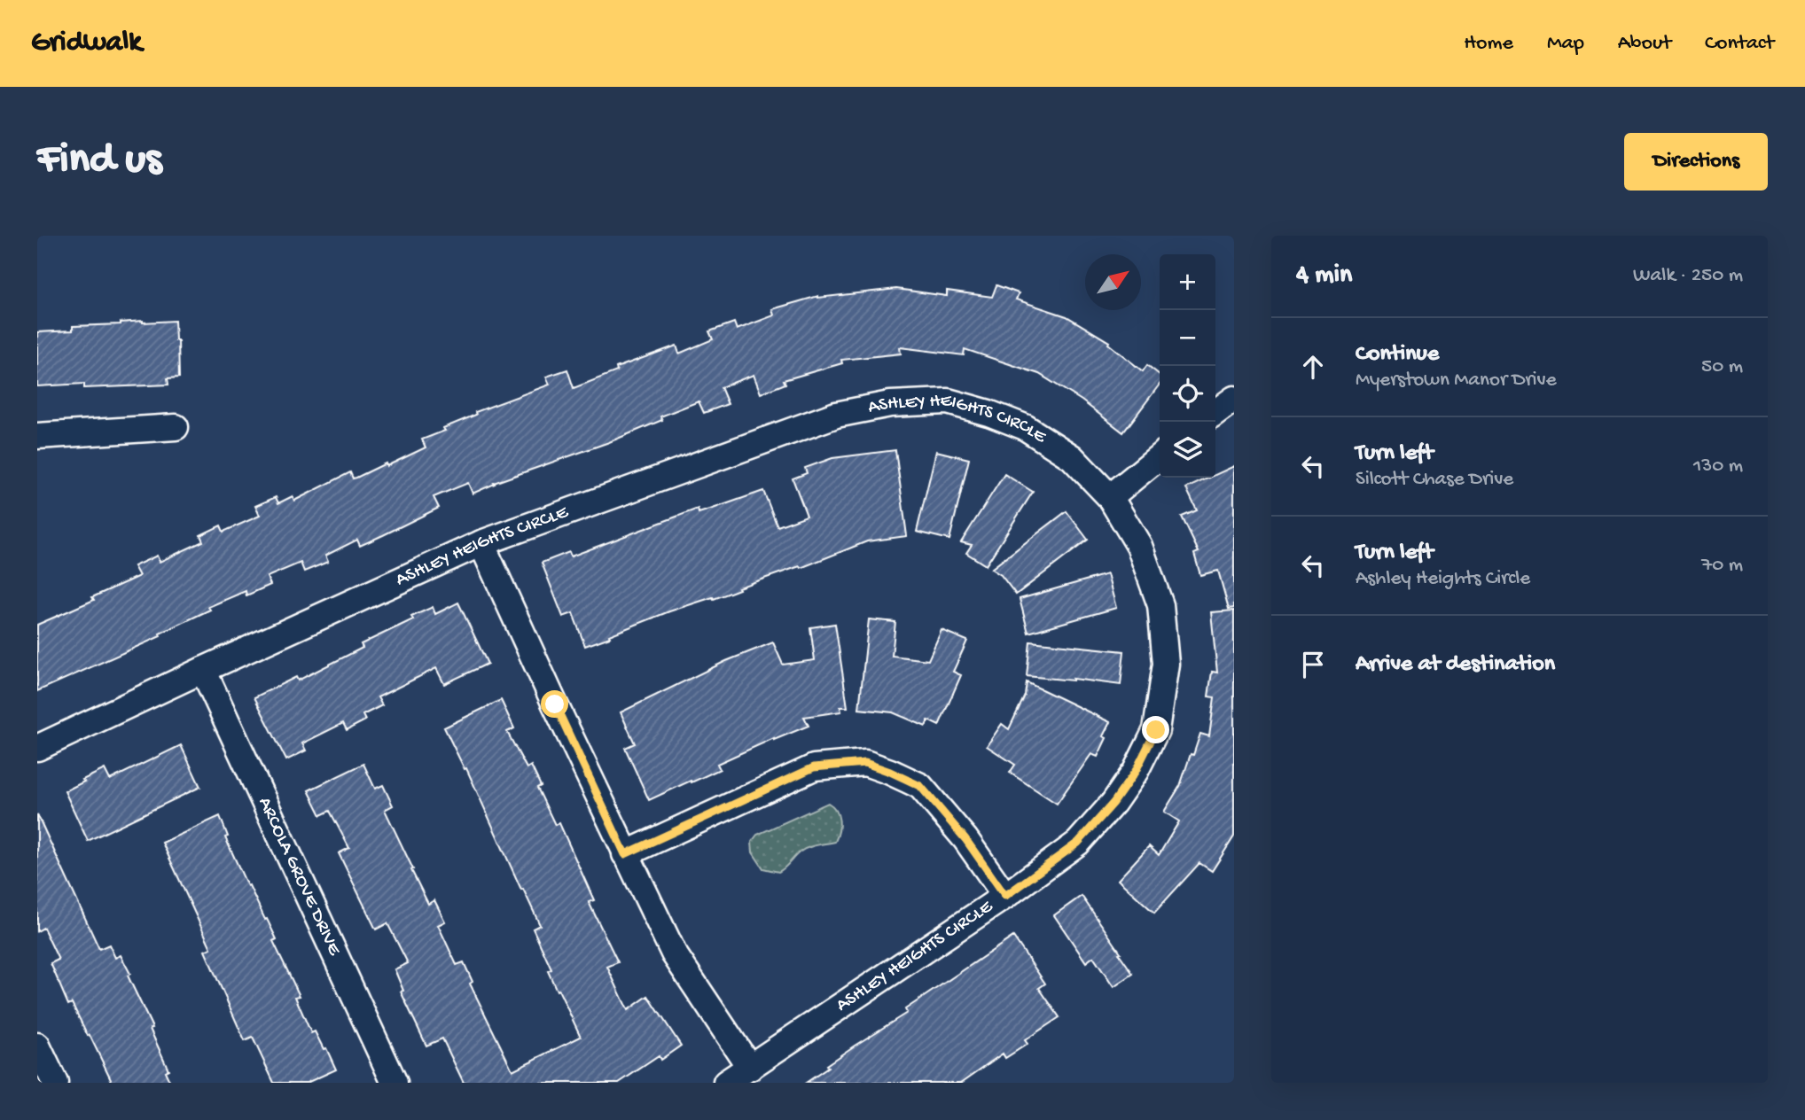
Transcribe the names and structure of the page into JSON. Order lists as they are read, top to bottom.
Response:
{
  "streets": {
    "street": ["ASHLEY HEIGHTS CIRCLE", "ARCOLA GROVE DRIVE"]
  },
  "crossings": [
    ["ASHLEY HEIGHTS CIRCLE", "ARCOLA GROVE DRIVE"]
  ],
  "north": "top right",
  "page": {
    "header": "Gridwalk",
    "nav": [
      "Home",
      "Map",
      "About",
      "Contact"
    ],
    "buttons": "Directions",
    "title": "Find us",
    "heading": ["4 min", "Walk · 250 m"],
    "map_buttons": ["+", "−"],
    "list": [
      ["Continue", "Myerstown Manor Drive", "50 m"],
      ["Turn left", "Silcott Chase Drive", "130 m"],
      ["Turn left", "Ashley Heights Circle", "70 m"],
      "Arrive at destination"
    ]
  }
}
